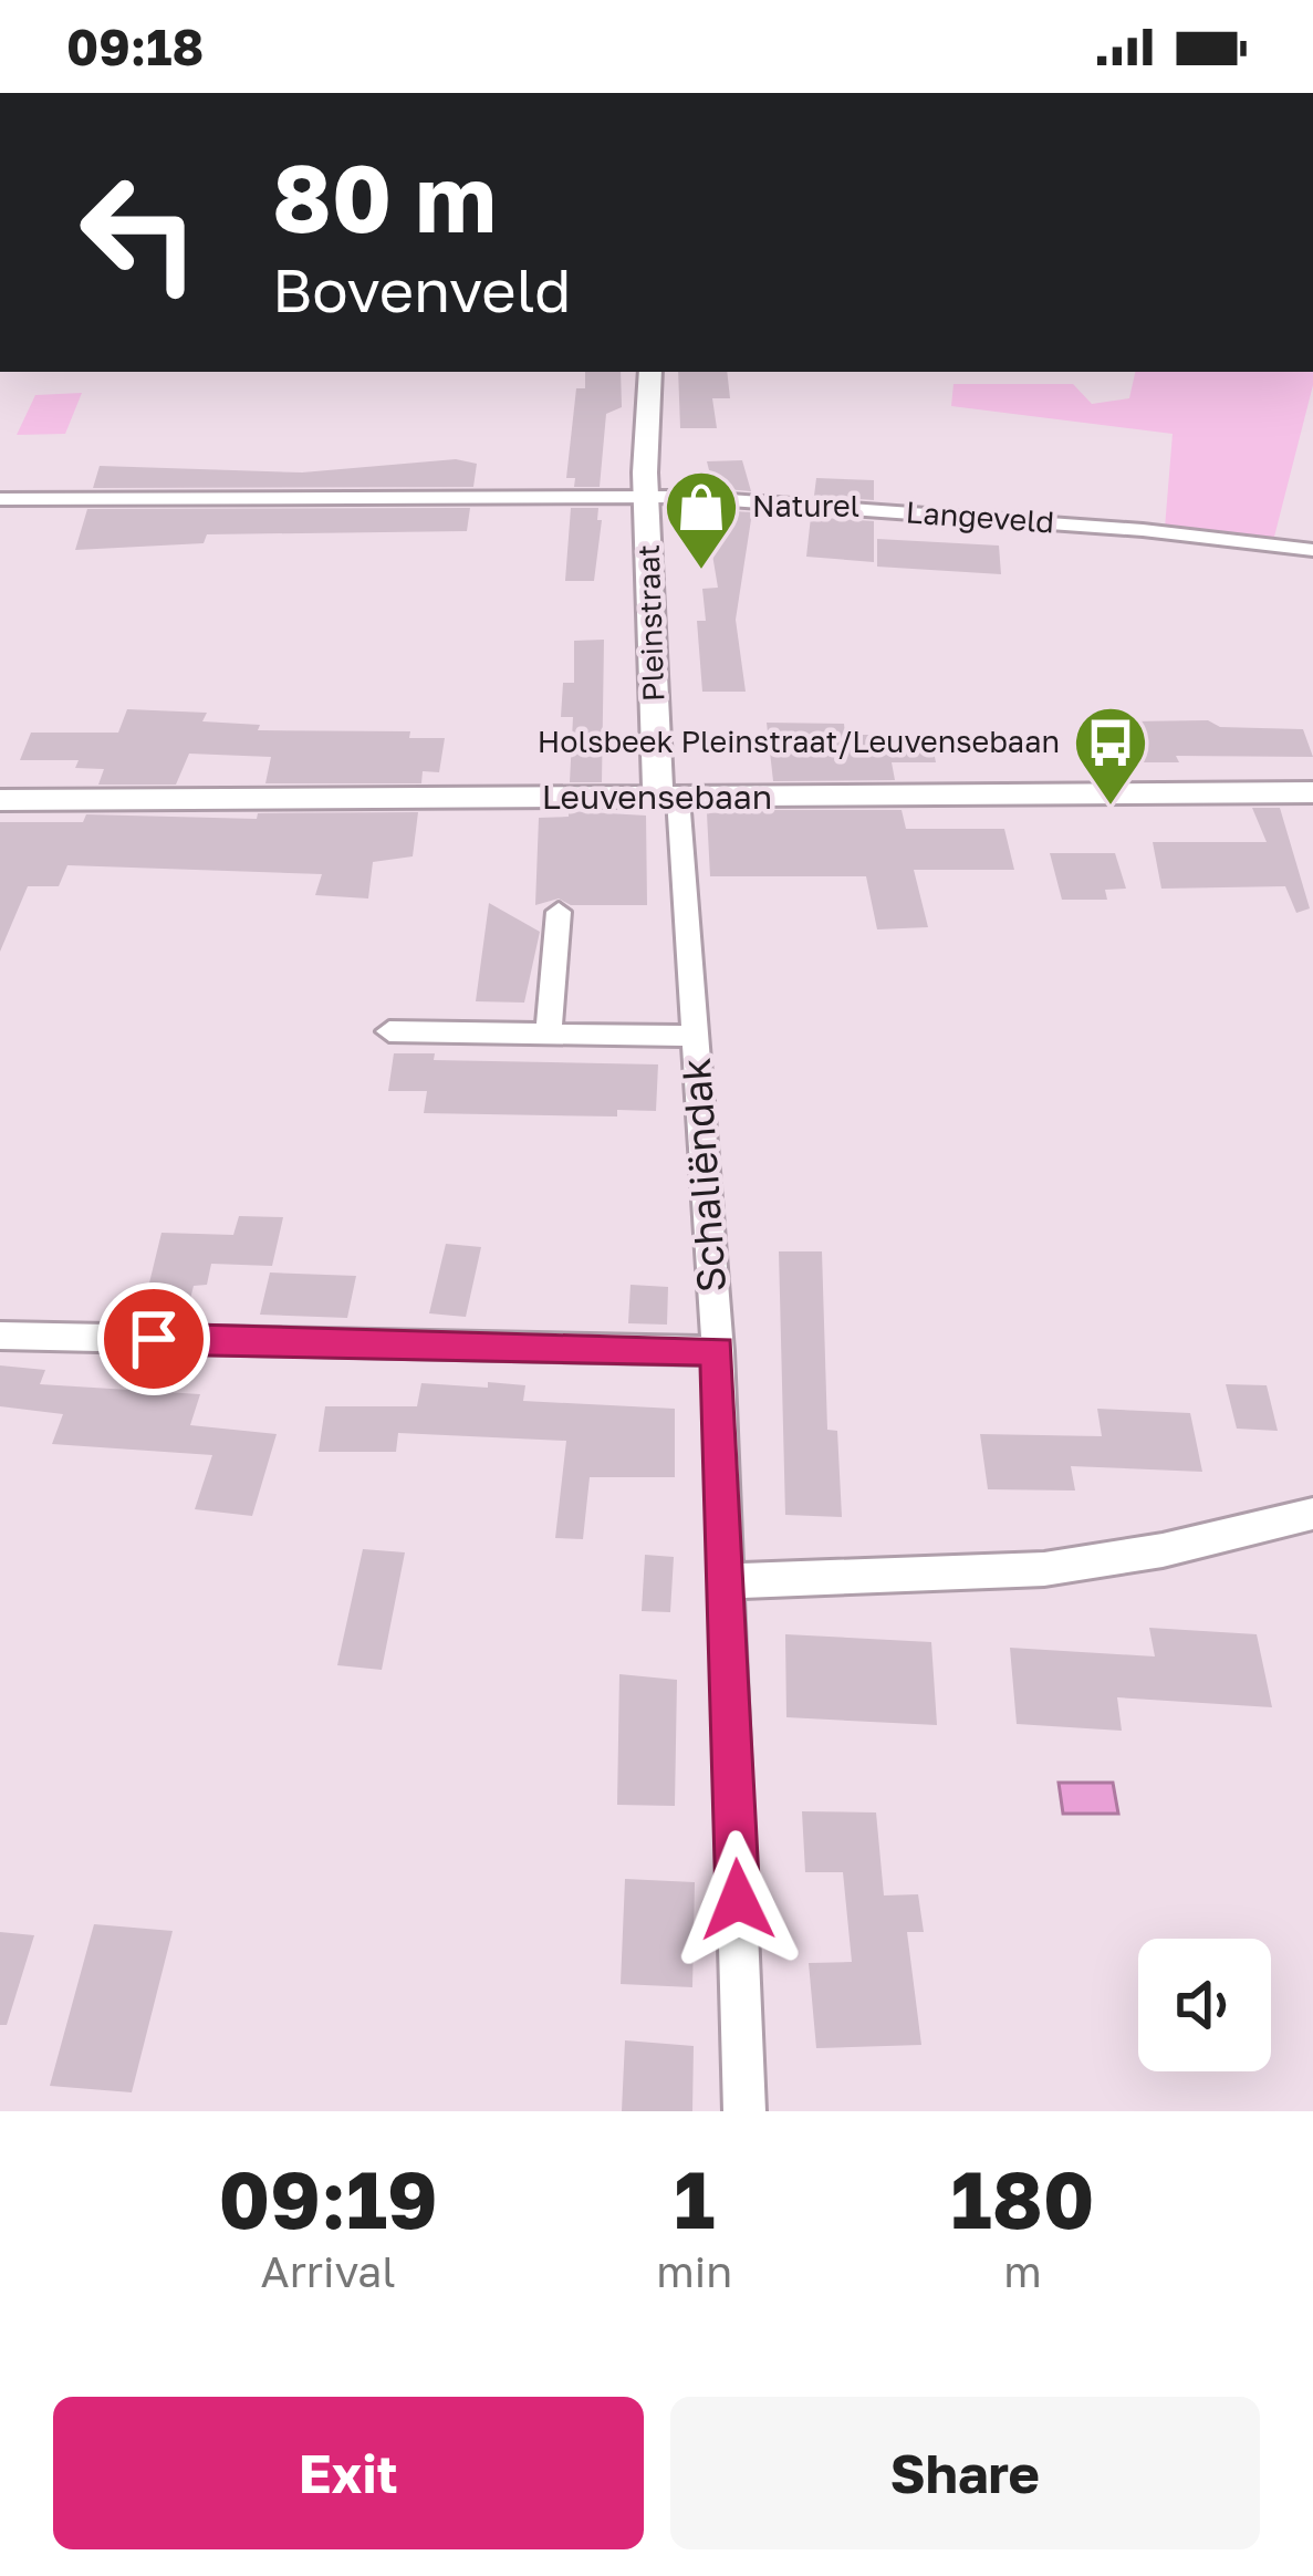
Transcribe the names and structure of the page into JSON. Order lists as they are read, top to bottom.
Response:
{
  "streets": {
    "street": [
      "Langeveld",
      "Pleinstraat",
      "Leuvensebaan",
      "Schaliëndak"
    ]
  },
  "crossings": [
    ["Langeveld", "Pleinstraat"],
    ["Pleinstraat", "Leuvensebaan"],
    ["Pleinstraat", "Schaliëndak"],
    ["Leuvensebaan", "Schaliëndak"]
  ],
  "places": {
    "shop": ["Naturel"],
    "bus stop": ["Holsbeek Pleinstraat/Leuvensebaan"]
  },
  "page": {
    "status": "09:18",
    "turn": ["80 m", "Bovenveld"],
    "eta": [
      "09:19",
      "Arrival",
      "1",
      "min",
      "180",
      "m"
    ],
    "buttons": ["Exit", "Share"]
  }
}
